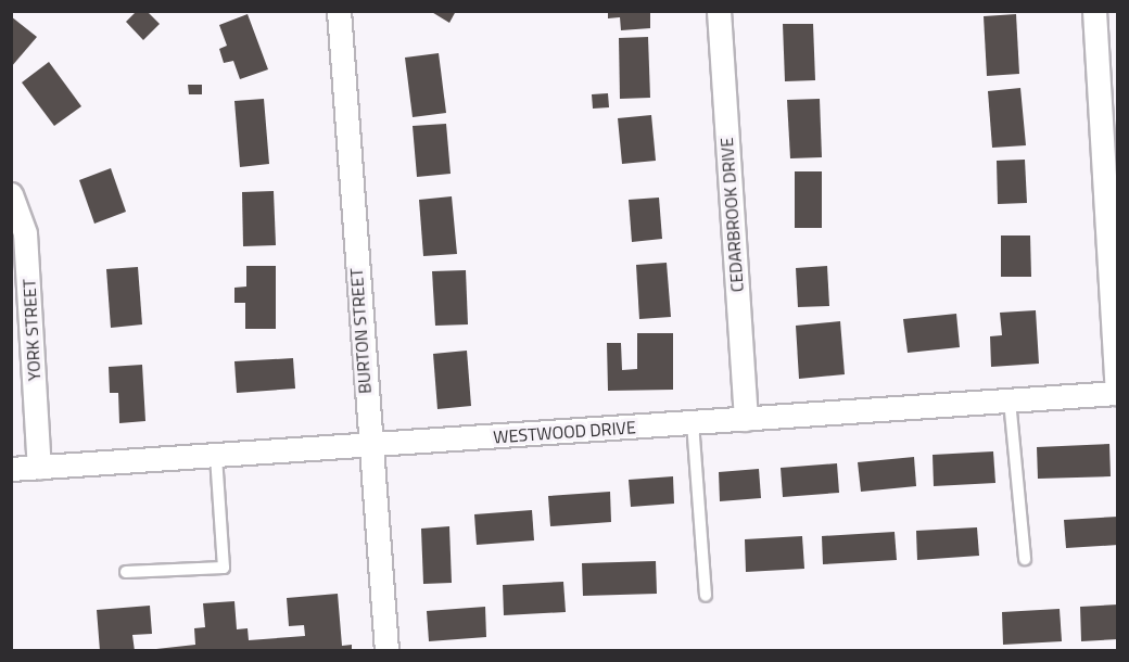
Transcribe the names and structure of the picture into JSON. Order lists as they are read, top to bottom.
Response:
{
  "streets": {
    "street": [
      "CEDARBROOK DRIVE",
      "YORK STREET",
      "BURTON STREET",
      "WESTWOOD DRIVE"
    ]
  },
  "crossings": [
    ["CEDARBROOK DRIVE", "WESTWOOD DRIVE"],
    ["YORK STREET", "WESTWOOD DRIVE"],
    ["BURTON STREET", "WESTWOOD DRIVE"]
  ]
}
